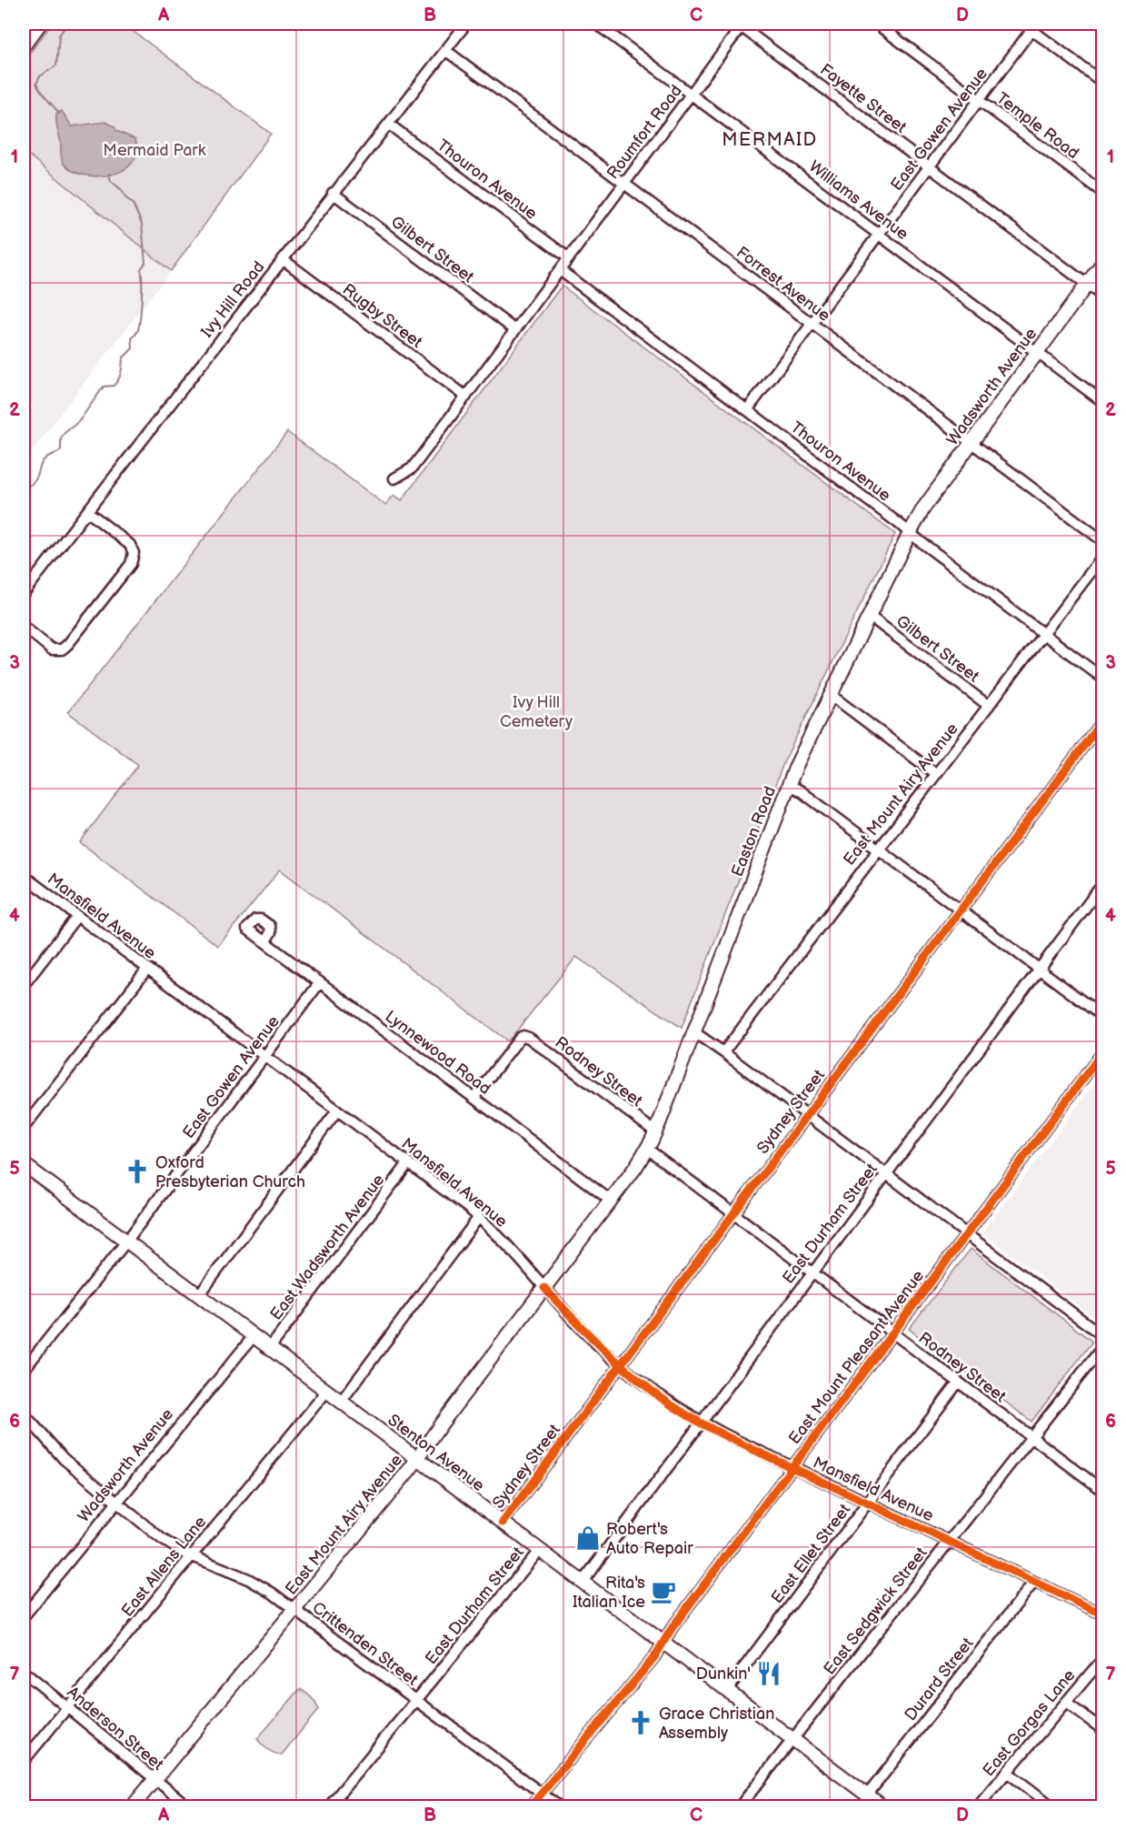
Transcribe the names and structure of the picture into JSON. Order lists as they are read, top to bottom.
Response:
{
  "streets": {
    "main road": [
      "Wadsworth Avenue",
      "East Mount Airy Avenue",
      "Easton Road",
      "Stenton Avenue"
    ],
    "street": [
      "Fayette Street",
      "Temple Road",
      "East Gowen Avenue",
      "Roumfort Road",
      "Thouron Avenue",
      "Williams Avenue",
      "Gilbert Street",
      "Forrest Avenue",
      "Ivy Hill Road",
      "Rugby Street",
      "Mansfield Avenue",
      "Lynnewood Road",
      "Rodney Street",
      "Sydney Street",
      "East Durham Street",
      "East Wadsworth Avenue",
      "East Mount Pleasant Avenue",
      "East Ellet Street",
      "East Allens Lane",
      "East Sedgwick Street",
      "Crittenden Street",
      "Durard Street",
      "East Gorgas Lane",
      "Anderson Street"
    ]
  },
  "crossings": [
    ["Fayette Street", "East Gowen Avenue"],
    ["Fayette Street", "Roumfort Road"],
    ["Fayette Street", "Wadsworth Avenue"],
    ["Temple Road", "East Gowen Avenue"],
    ["East Gowen Avenue", "Thouron Avenue"],
    ["East Gowen Avenue", "Williams Avenue"],
    ["East Gowen Avenue", "Forrest Avenue"],
    ["East Gowen Avenue", "Mansfield Avenue"],
    ["East Gowen Avenue", "Lynnewood Road"],
    ["East Gowen Avenue", "Stenton Avenue"],
    ["Roumfort Road", "Thouron Avenue"],
    ["Roumfort Road", "Williams Avenue"],
    ["Roumfort Road", "Forrest Avenue"],
    ["Thouron Avenue", "Ivy Hill Road"],
    ["Thouron Avenue", "Wadsworth Avenue"],
    ["Thouron Avenue", "East Mount Airy Avenue"],
    ["Thouron Avenue", "Easton Road"],
    ["Williams Avenue", "Wadsworth Avenue"],
    ["Gilbert Street", "Ivy Hill Road"],
    ["Gilbert Street", "East Mount Airy Avenue"],
    ["Gilbert Street", "Easton Road"],
    ["Forrest Avenue", "Ivy Hill Road"],
    ["Forrest Avenue", "Wadsworth Avenue"],
    ["Ivy Hill Road", "Rugby Street"],
    ["Wadsworth Avenue", "Easton Road"],
    ["Wadsworth Avenue", "Stenton Avenue"],
    ["Wadsworth Avenue", "Crittenden Street"],
    ["East Mount Airy Avenue", "Easton Road"],
    ["East Mount Airy Avenue", "Mansfield Avenue"],
    ["East Mount Airy Avenue", "Lynnewood Road"],
    ["East Mount Airy Avenue", "Rodney Street"],
    ["East Mount Airy Avenue", "Stenton Avenue"],
    ["East Mount Airy Avenue", "Crittenden Street"],
    ["East Mount Airy Avenue", "Anderson Street"],
    ["Easton Road", "Rodney Street"],
    ["Mansfield Avenue", "Sydney Street"],
    ["Mansfield Avenue", "East Durham Street"],
    ["Mansfield Avenue", "East Wadsworth Avenue"],
    ["Mansfield Avenue", "East Mount Pleasant Avenue"],
    ["Mansfield Avenue", "East Ellet Street"],
    ["Mansfield Avenue", "East Sedgwick Street"],
    ["Mansfield Avenue", "Durard Street"],
    ["Lynnewood Road", "Rodney Street"],
    ["Rodney Street", "Sydney Street"],
    ["Rodney Street", "East Durham Street"],
    ["Rodney Street", "East Mount Pleasant Avenue"],
    ["Rodney Street", "East Ellet Street"],
    ["Rodney Street", "East Sedgwick Street"],
    ["Sydney Street", "Stenton Avenue"],
    ["East Durham Street", "Stenton Avenue"],
    ["East Durham Street", "Crittenden Street"],
    ["East Wadsworth Avenue", "Stenton Avenue"],
    ["East Mount Pleasant Avenue", "Stenton Avenue"],
    ["East Mount Pleasant Avenue", "Crittenden Street"],
    ["Stenton Avenue", "East Ellet Street"],
    ["Stenton Avenue", "East Allens Lane"],
    ["Stenton Avenue", "East Sedgwick Street"],
    ["Stenton Avenue", "Durard Street"],
    ["East Allens Lane", "Crittenden Street"],
    ["East Allens Lane", "Anderson Street"]
  ],
  "districts": ["MERMAID"],
  "parks": ["Mermaid Park", "Ivy Hill Cemetery"],
  "places": {
    "church": ["Oxford Presbyterian Church", "Grace Christian Assembly"],
    "shop": ["Robert's Auto Repair"],
    "cafe": ["Rita's Italian Ice"],
    "restaurant": ["Dunkin'"]
  },
  "grid": {
    "columns": [
      "A",
      "B",
      "C",
      "D"
    ],
    "rows": [
      "1",
      "2",
      "3",
      "4",
      "5",
      "6",
      "7"
    ]
  }
}
